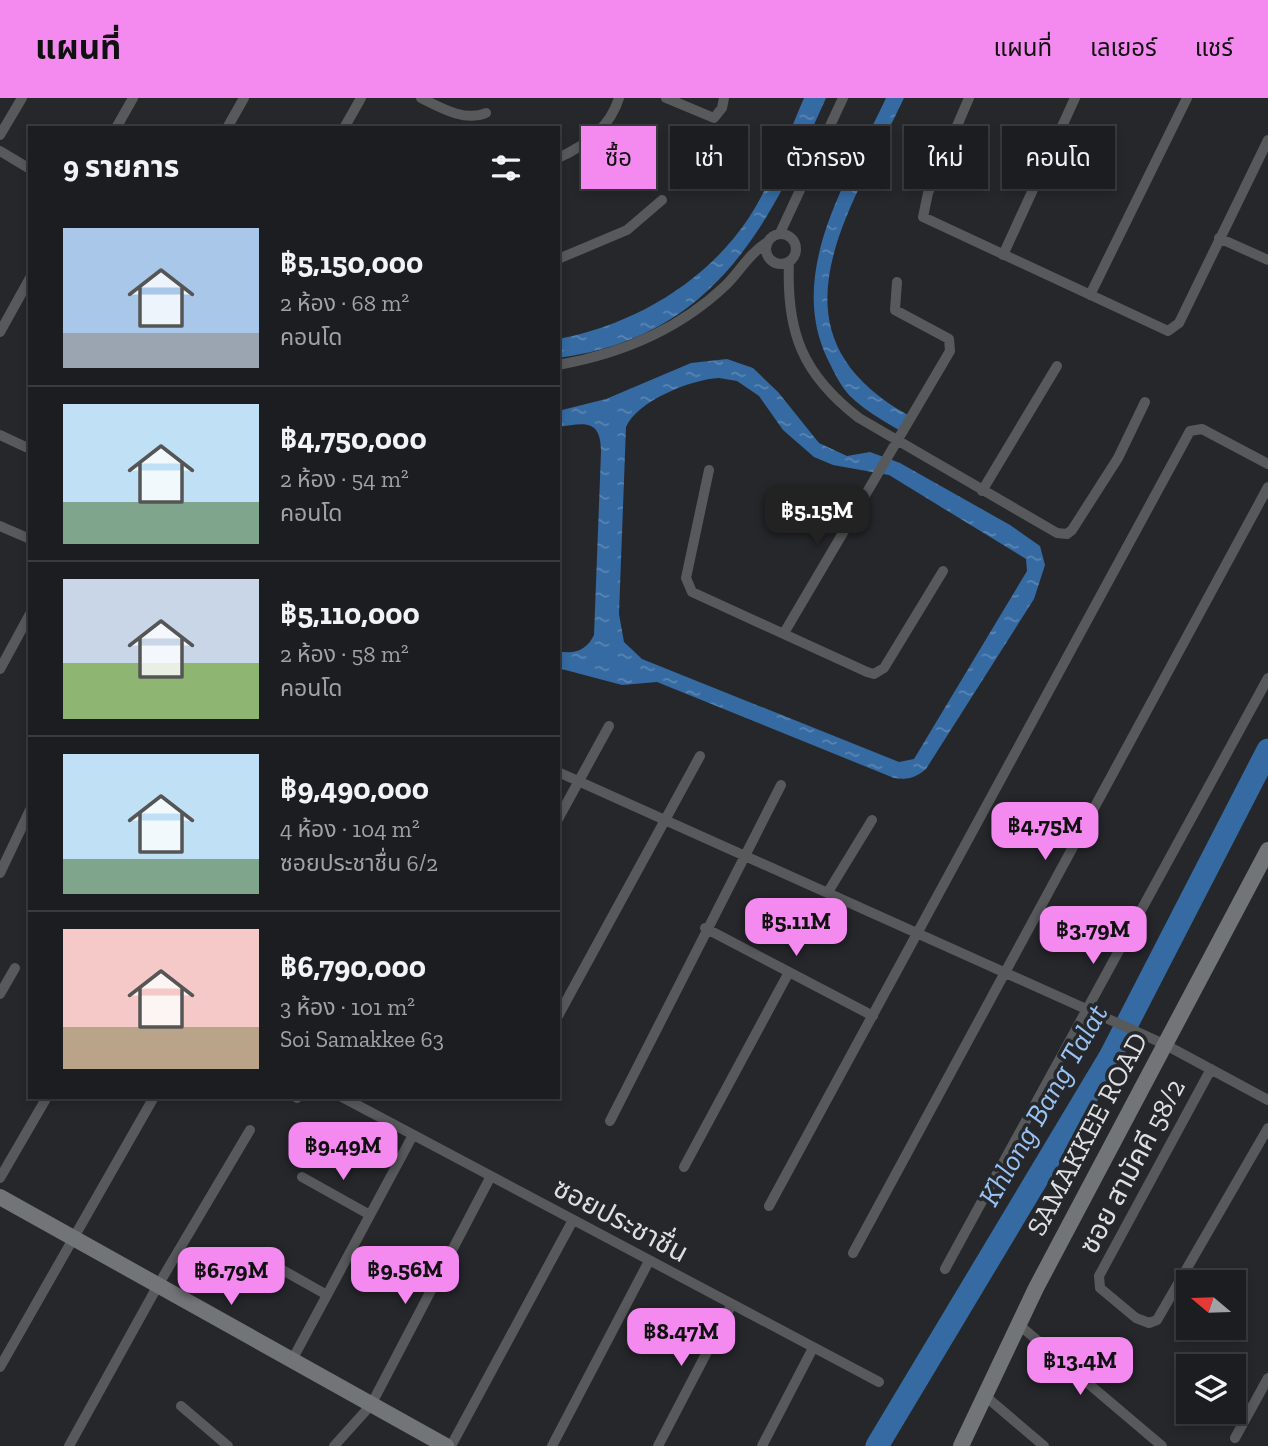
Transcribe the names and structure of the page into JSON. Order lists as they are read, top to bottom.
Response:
{
  "streets": {
    "main road": ["SAMAKKEE ROAD"],
    "street": ["ซอย สามัคคี 58/2", "ซอยประชาชื่น"]
  },
  "water": ["Khlong Bang Talat"],
  "north": "left",
  "page": {
    "header": "แผนที่",
    "nav": ["แผนที่", "เลเยอร์", "แชร์"],
    "chip": [
      "ซื้อ",
      "เช่า",
      "ตัวกรอง",
      "ใหม่",
      "คอนโด"
    ],
    "heading": "9 รายการ",
    "list": [
      {
        "name": "฿5,150,000",
        "note": "2 ห้อง · 68 m² · คอนโด"
      },
      {
        "name": "฿4,750,000",
        "note": "2 ห้อง · 54 m² · คอนโด"
      },
      {
        "name": "฿5,110,000",
        "note": "2 ห้อง · 58 m² · คอนโด"
      },
      {
        "name": "฿9,490,000",
        "note": "4 ห้อง · 104 m² · ซอยประชาชื่น 6/2"
      },
      {
        "name": "฿6,790,000",
        "note": "3 ห้อง · 101 m² · Soi Samakkee 63"
      }
    ],
    "price": [
      "฿5.15M",
      "฿4.75M",
      "฿5.11M",
      "฿3.79M",
      "฿9.49M",
      "฿9.56M",
      "฿6.79M",
      "฿8.47M",
      "฿13.4M"
    ]
  }
}
